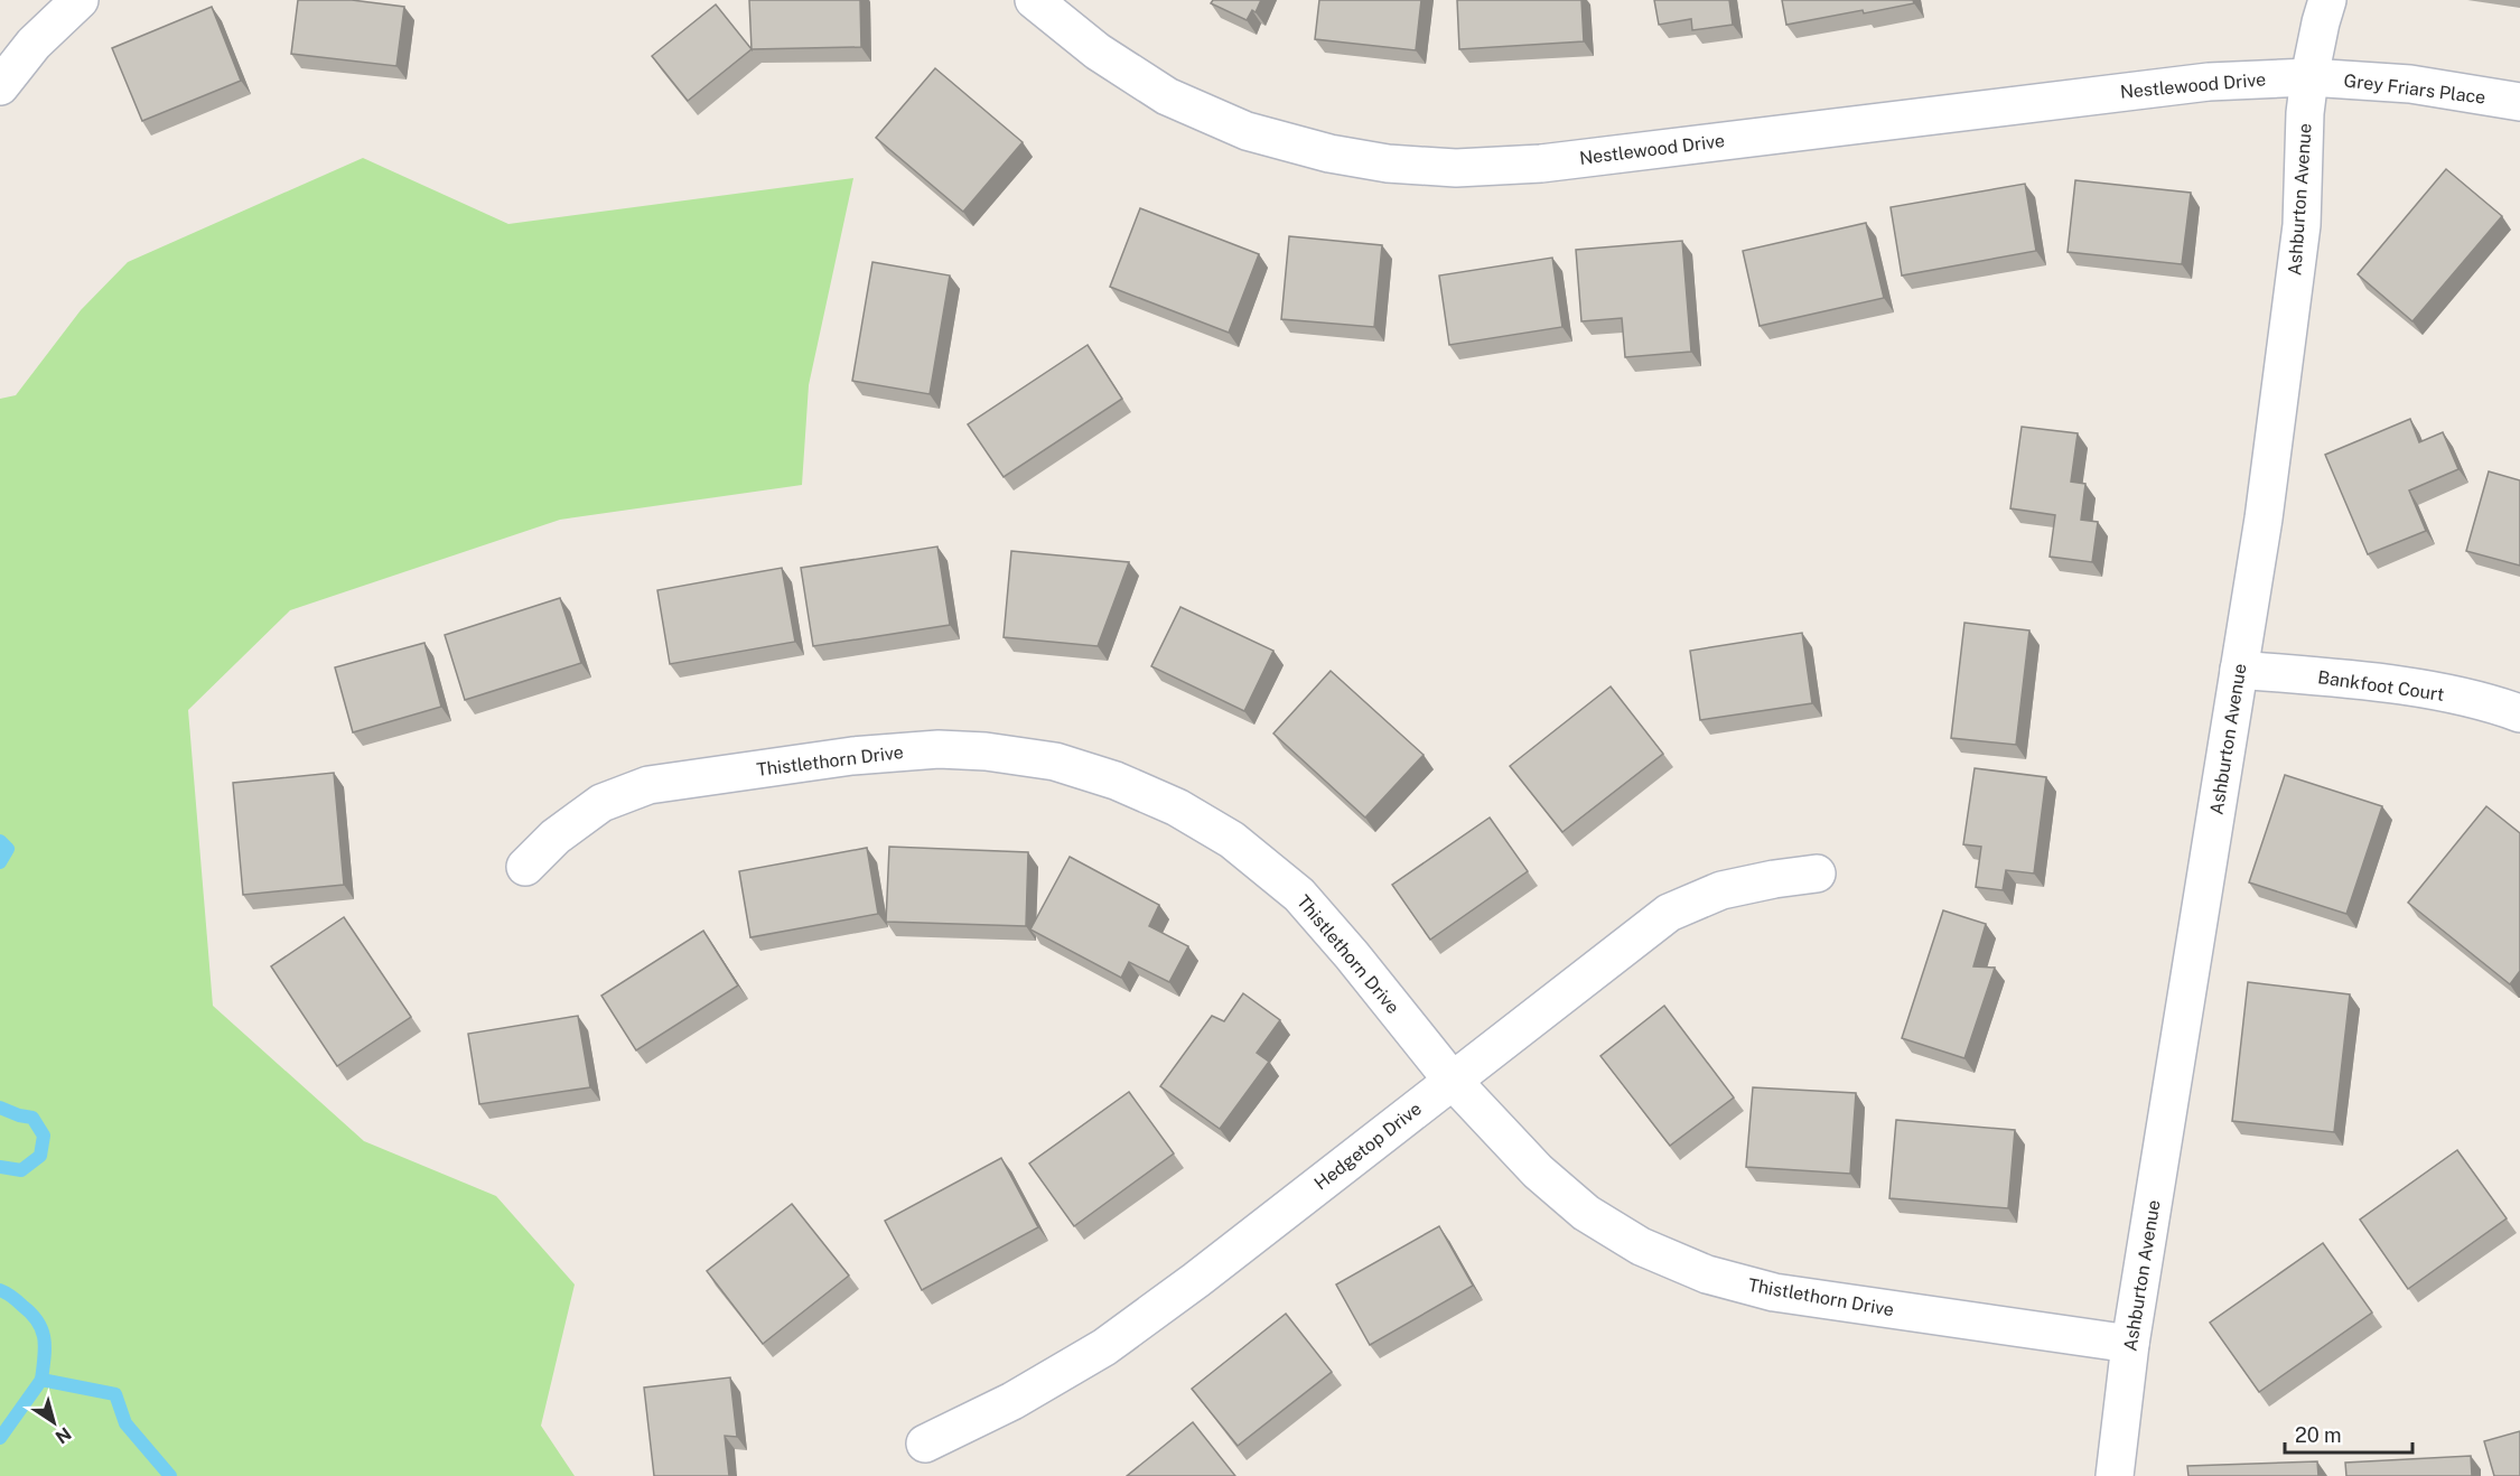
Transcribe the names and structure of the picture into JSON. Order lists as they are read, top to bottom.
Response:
{
  "streets": {
    "street": [
      "Nestlewood Drive",
      "Grey Friars Place",
      "Ashburton Avenue",
      "Bankfoot Court",
      "Thistlethorn Drive",
      "Hedgetop Drive"
    ]
  },
  "crossings": [
    ["Nestlewood Drive", "Grey Friars Place"],
    ["Nestlewood Drive", "Ashburton Avenue"],
    ["Grey Friars Place", "Ashburton Avenue"],
    ["Ashburton Avenue", "Bankfoot Court"],
    ["Ashburton Avenue", "Thistlethorn Drive"],
    ["Thistlethorn Drive", "Hedgetop Drive"]
  ],
  "scale_bar": "20 m",
  "north": "bottom right"
}
